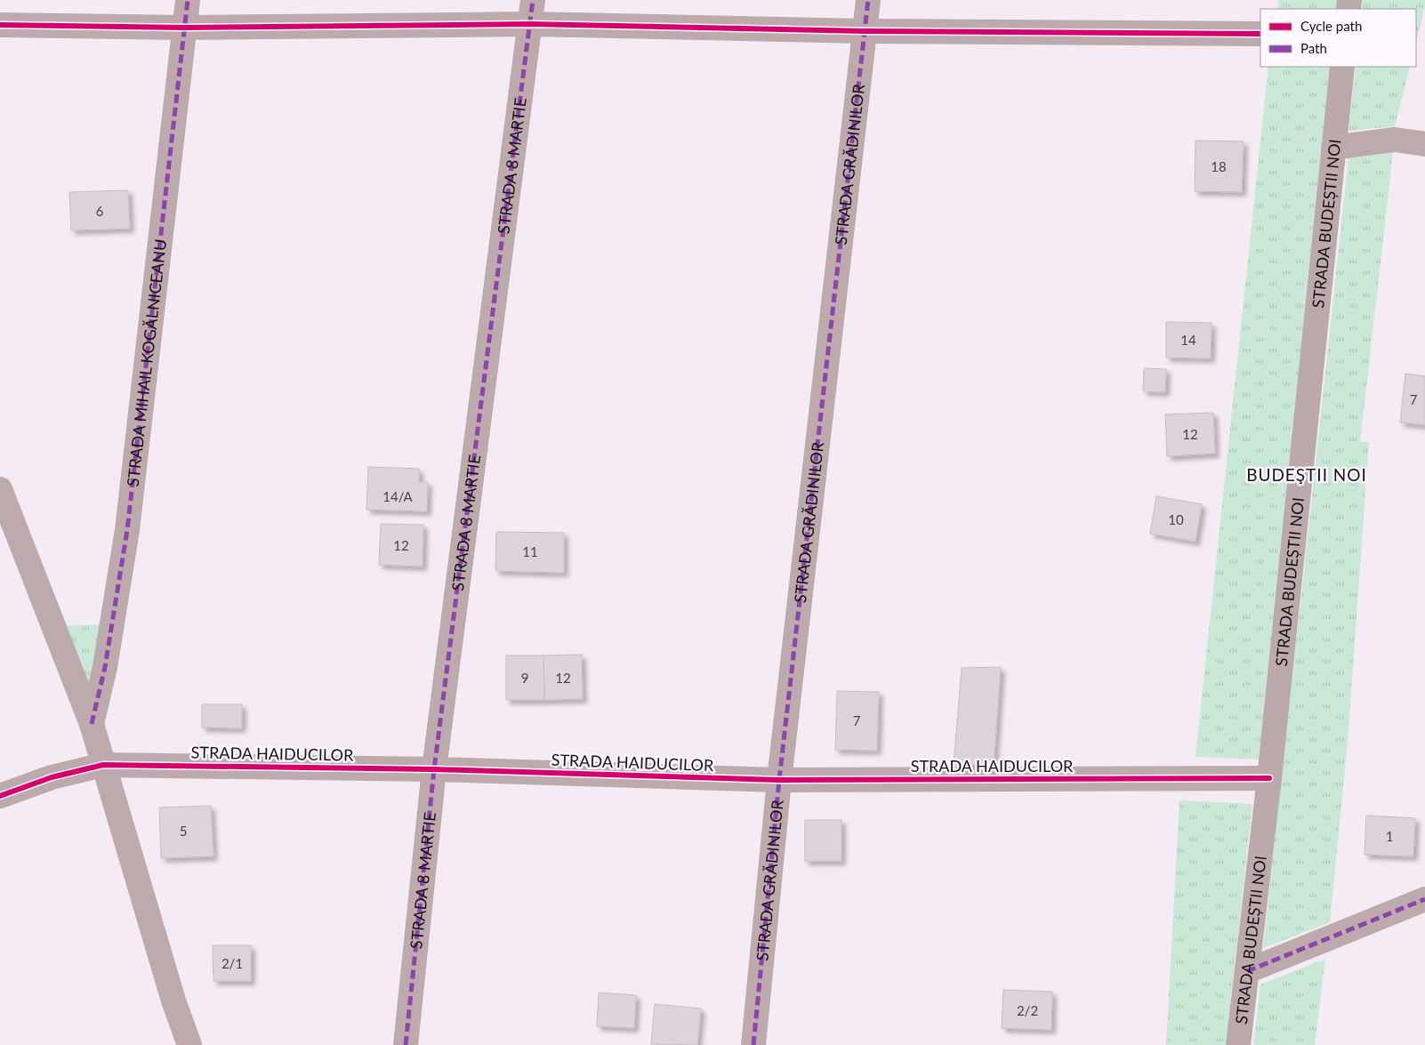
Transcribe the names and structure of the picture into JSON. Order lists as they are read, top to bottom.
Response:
{
  "streets": {
    "street": [
      "STRADA 8 MARTIE",
      "STRADA GRĂDINILOR",
      "STRADA BUDEȘTII NOI",
      "STRADA MIHAIL KOGĂLNICEANU",
      "STRADA HAIDUCILOR"
    ]
  },
  "crossings": [
    ["STRADA 8 MARTIE", "STRADA HAIDUCILOR"],
    ["STRADA GRĂDINILOR", "STRADA HAIDUCILOR"],
    ["STRADA BUDEȘTII NOI", "STRADA HAIDUCILOR"]
  ],
  "districts": ["BUDEŞTII NOI"],
  "house_numbers": [
    "18",
    "6",
    "14",
    "7",
    "12",
    "14/A",
    "10",
    "12",
    "11",
    "9",
    "12",
    "7",
    "5",
    "1",
    "2/1",
    "2/2"
  ],
  "legend": ["Cycle path", "Path"]
}
